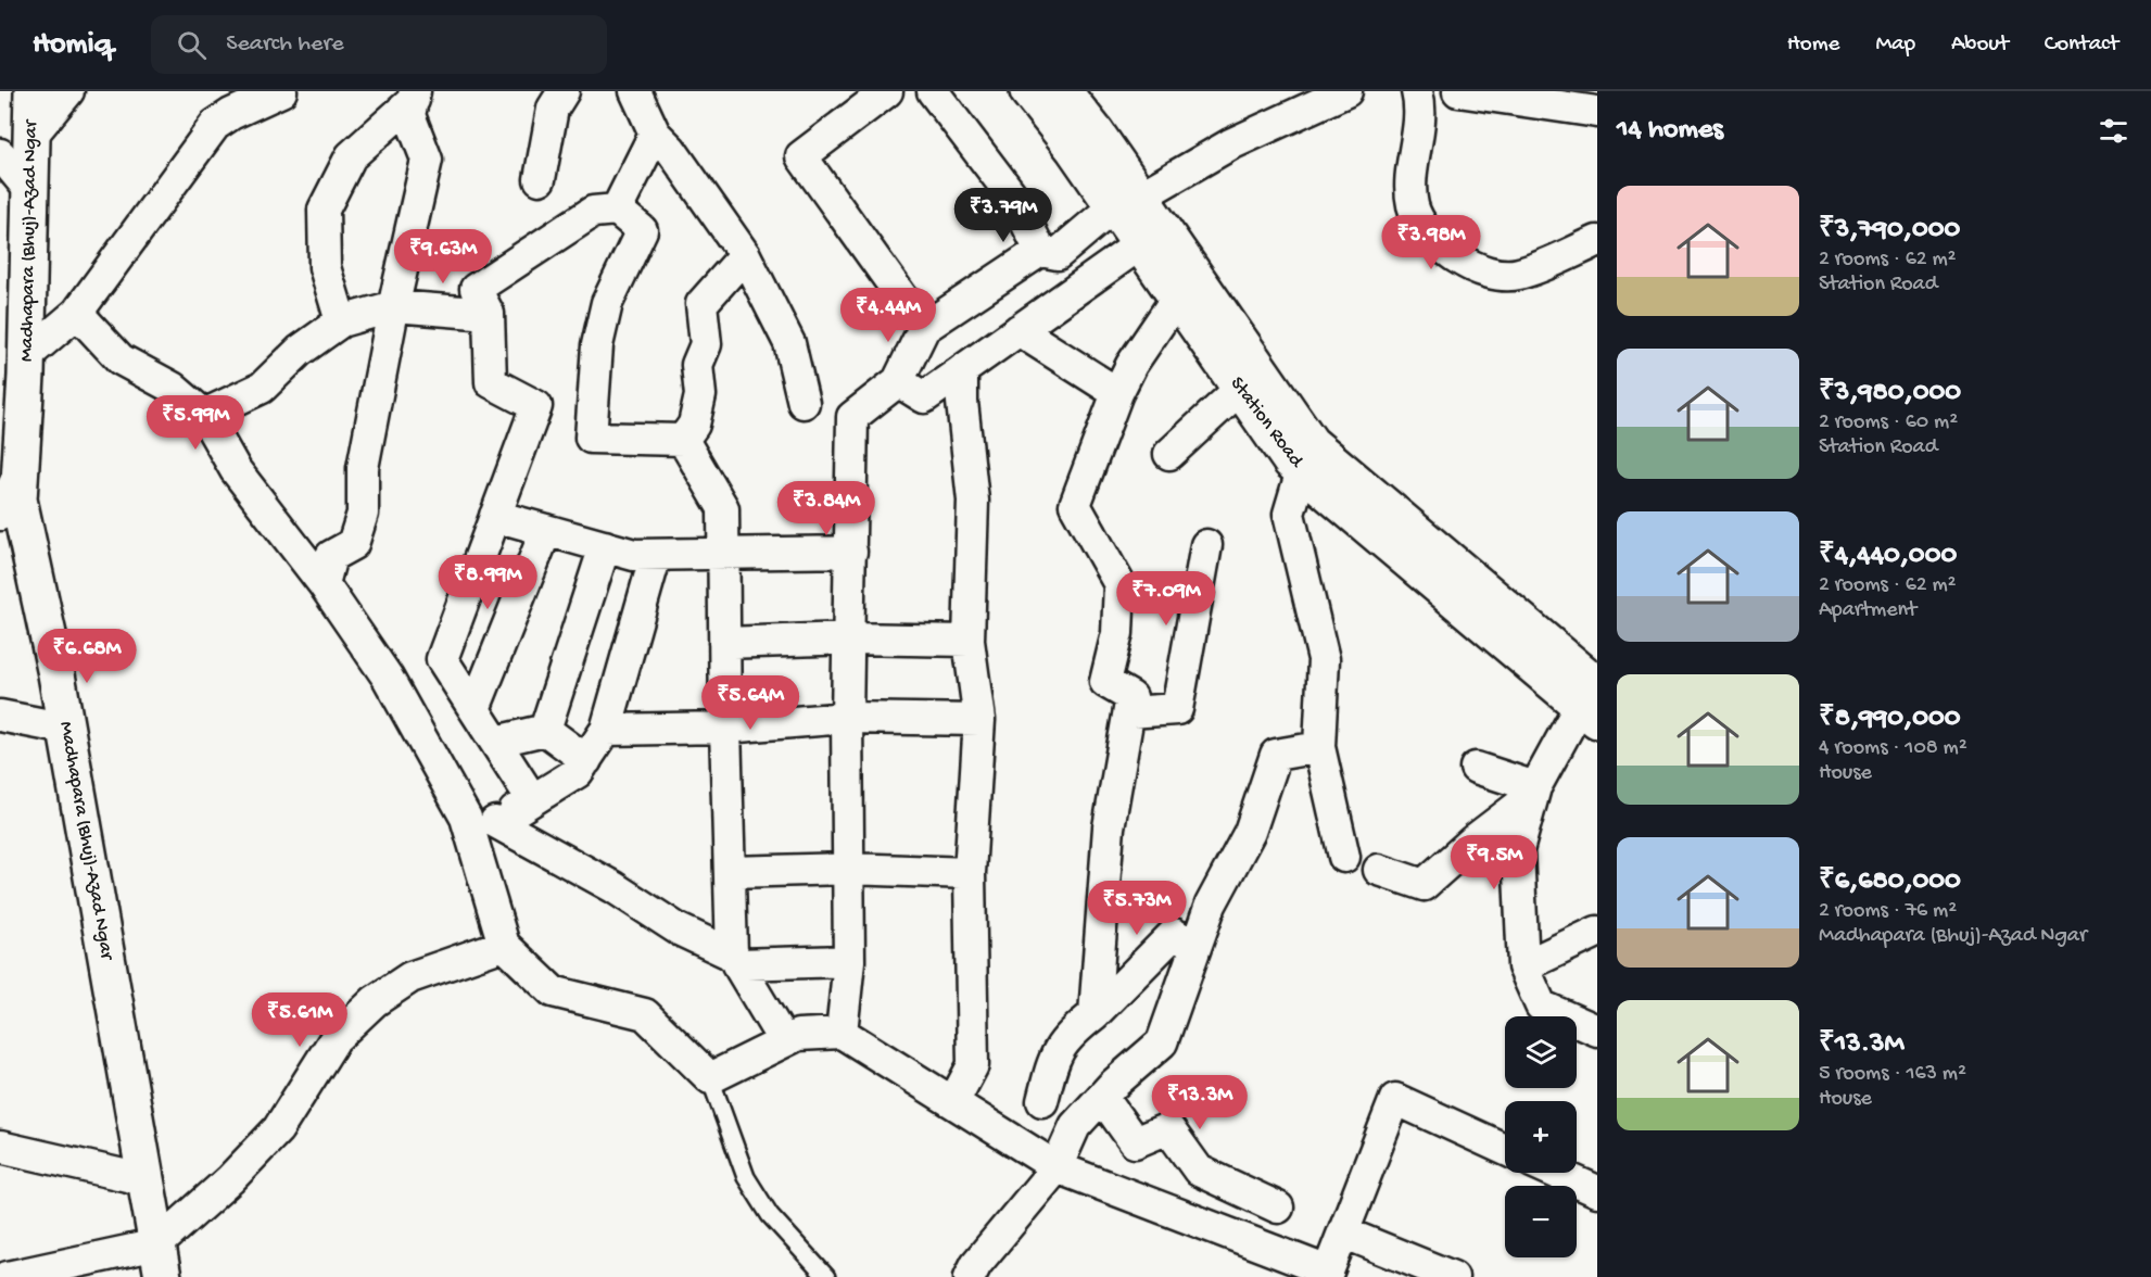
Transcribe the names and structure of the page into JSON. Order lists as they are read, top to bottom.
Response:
{
  "streets": {
    "street": ["Madhapara (Bhuj)-Azad Ngar", "Station Road"]
  },
  "page": {
    "header": "Homiq",
    "search": "Search here",
    "nav": [
      "Home",
      "Map",
      "About",
      "Contact"
    ],
    "heading": "14 homes",
    "list": [
      {
        "name": "₹3,790,000",
        "note": "2 rooms · 62 m² · Station Road"
      },
      {
        "name": "₹3,980,000",
        "note": "2 rooms · 60 m² · Station Road"
      },
      {
        "name": "₹4,440,000",
        "note": "2 rooms · 62 m² · Apartment"
      },
      {
        "name": "₹8,990,000",
        "note": "4 rooms · 108 m² · House"
      },
      {
        "name": "₹6,680,000",
        "note": "2 rooms · 76 m² · Madhapara (Bhuj)-Azad Ngar"
      },
      {
        "name": "₹13.3M",
        "note": "5 rooms · 163 m² · House"
      }
    ],
    "price": [
      "₹3.79M",
      "₹3.98M",
      "₹9.63M",
      "₹4.44M",
      "₹5.99M",
      "₹3.84M",
      "₹8.99M",
      "₹7.09M",
      "₹6.68M",
      "₹5.64M",
      "₹9.5M",
      "₹5.73M",
      "₹5.61M",
      "₹13.3M"
    ],
    "map_buttons": ["+", "−"]
  }
}
